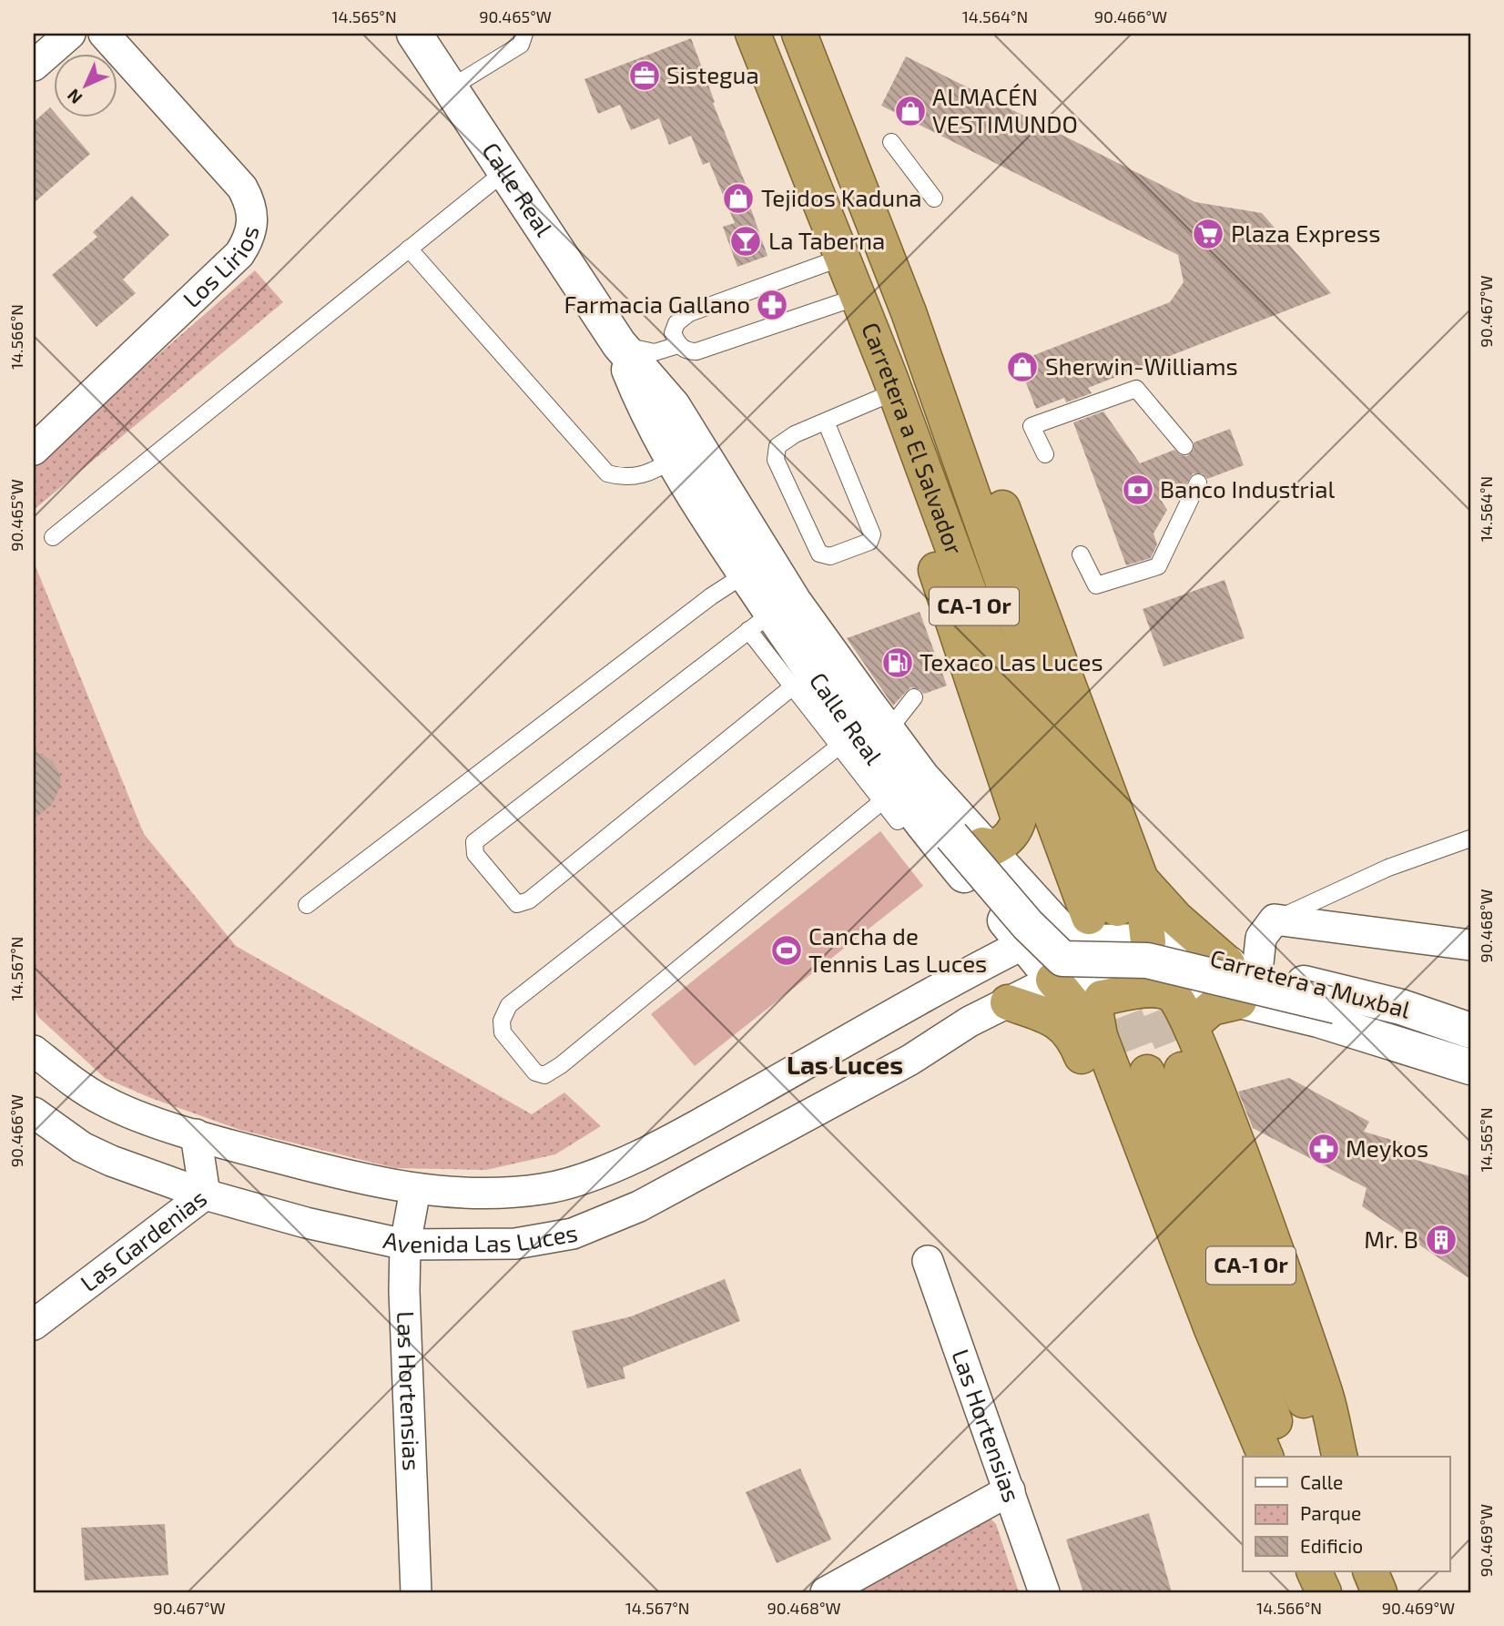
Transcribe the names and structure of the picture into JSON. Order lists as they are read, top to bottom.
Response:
{
  "streets": {
    "highway": ["Carretera a El Salvador", "CA-1 Or"],
    "main road": ["Calle Real", "Carretera a Muxbal"],
    "street": [
      "Los Lirios",
      "Avenida Las Luces",
      "Las Gardenias",
      "Las Hortensias"
    ]
  },
  "crossings": [
    ["Calle Real", "Carretera a El Salvador"],
    ["Calle Real", "Carretera a Muxbal"],
    ["Calle Real", "Avenida Las Luces"],
    ["Avenida Las Luces", "Las Gardenias"],
    ["Avenida Las Luces", "Las Hortensias"]
  ],
  "districts": ["Las Luces"],
  "places": {
    "office": ["Sistegua"],
    "shop": ["ALMACÉN VESTIMUNDO", "Tejidos Kaduna", "Sherwin-Williams"],
    "supermarket": ["Plaza Express"],
    "bar": ["La Taberna"],
    "pharmacy": ["Farmacia Gallano", "Meykos"],
    "bank": ["Banco Industrial"],
    "fuel station": ["Texaco Las Luces"],
    "sports": ["Cancha de Tennis Las Luces"],
    "building": ["Mr. B"]
  },
  "legend": ["Calle", "Parque", "Edificio"],
  "north": "bottom left",
  "coordinates": [
    "14.565°N",
    "90.465°W",
    "14.564°N",
    "90.466°W",
    "90.467°W",
    "14.566°N",
    "90.468°W",
    "14.567°N",
    "90.469°W"
  ]
}
